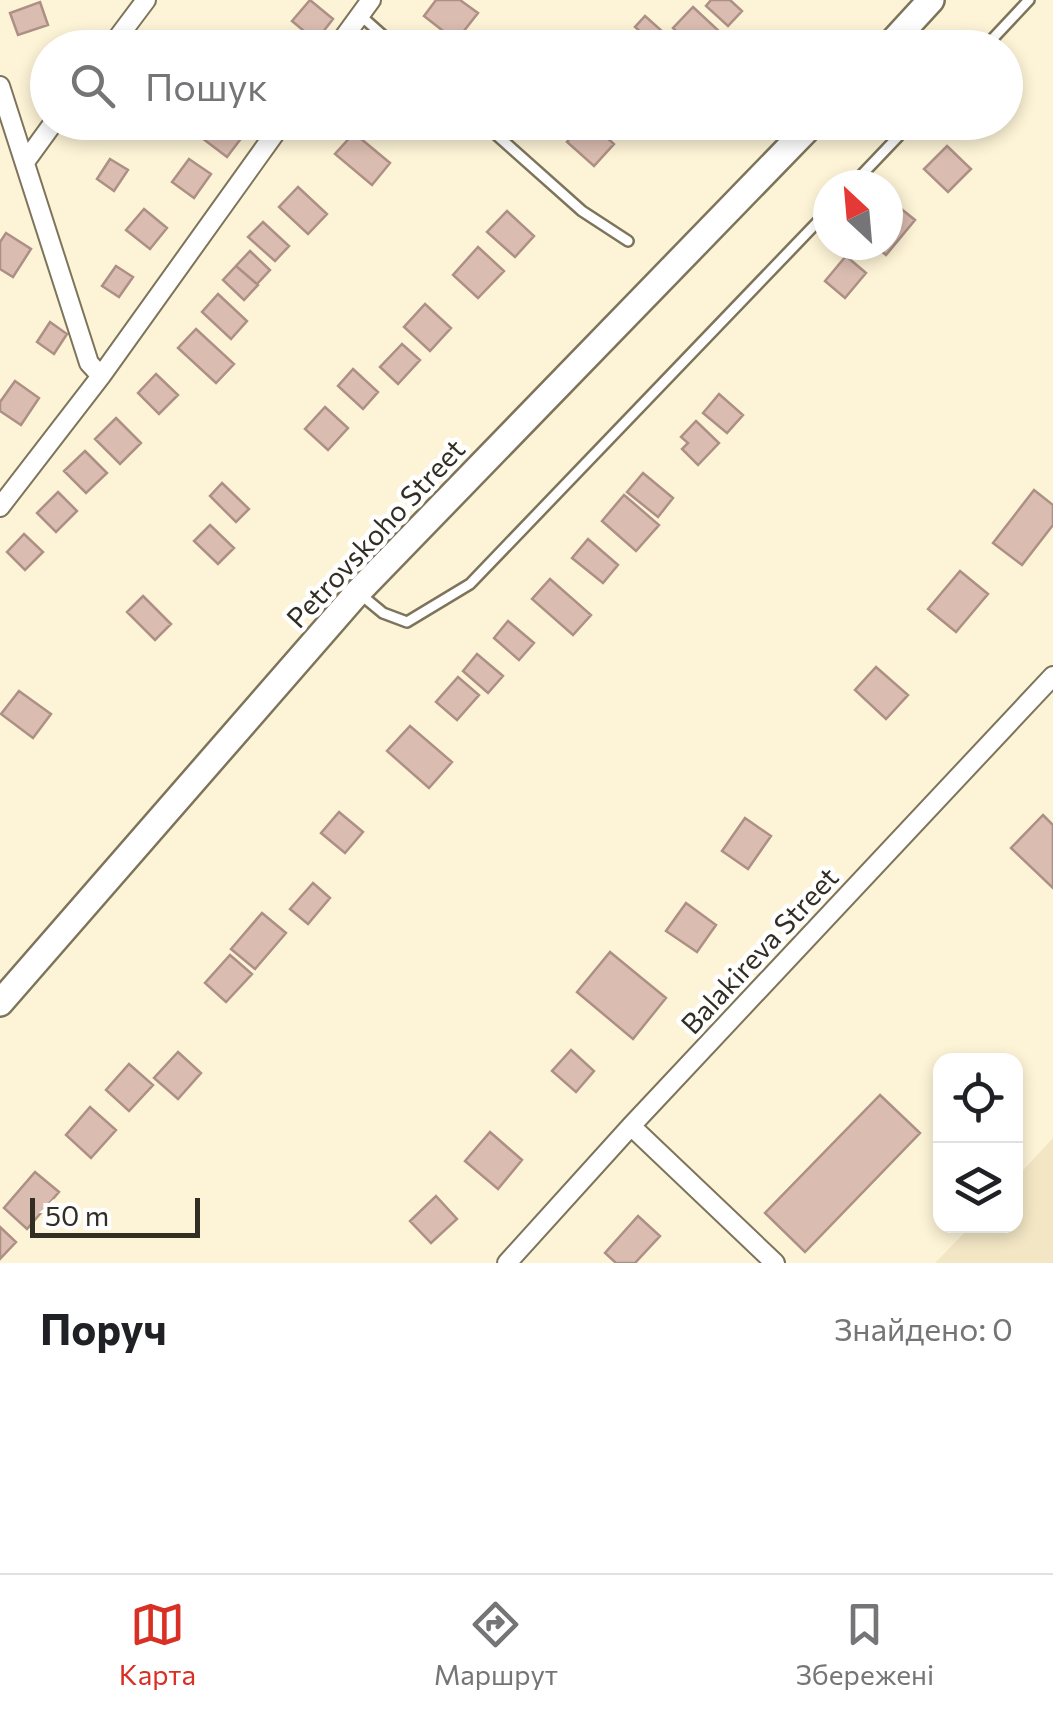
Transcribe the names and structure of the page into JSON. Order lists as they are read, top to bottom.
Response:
{
  "streets": {
    "main road": ["Petrovskoho Street"],
    "street": ["Balakireva Street"]
  },
  "scale_bar": "50 m",
  "north": "top left",
  "page": {
    "search": "Пошук",
    "scale": "50 m",
    "heading": ["Поруч", "Знайдено: 0"],
    "nav": ["Карта", "Маршрут", "Збережені"]
  }
}
